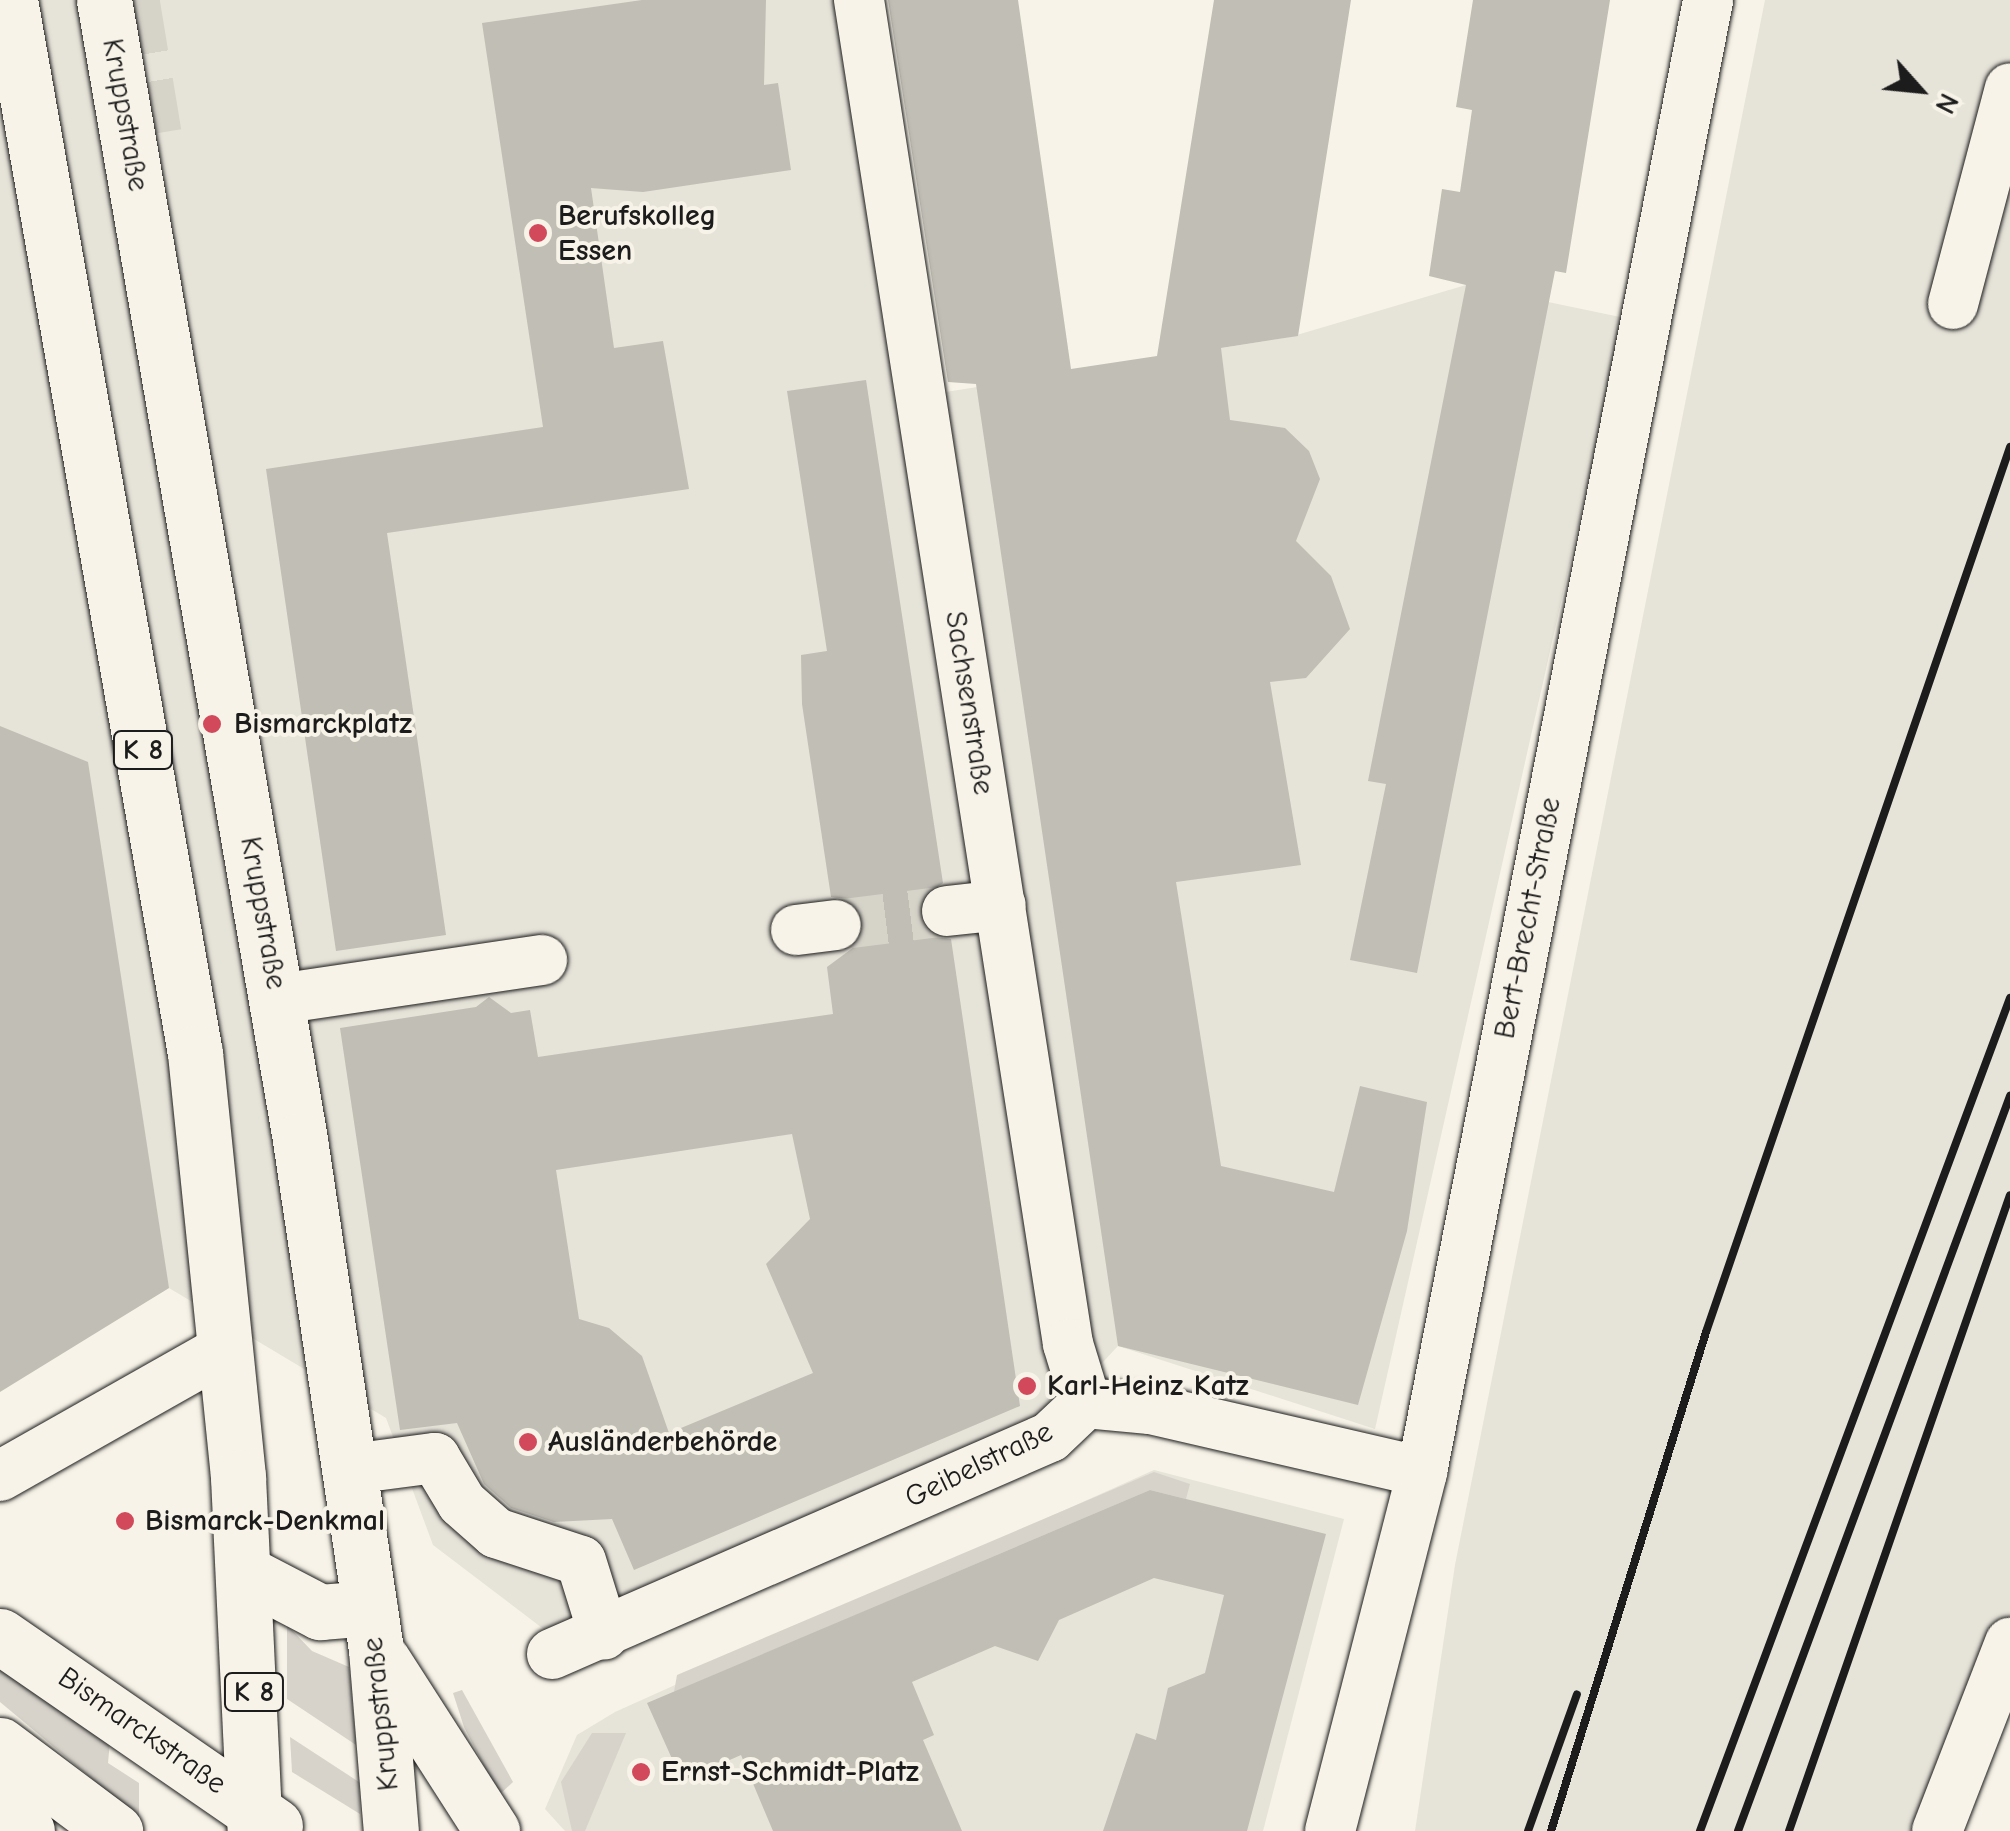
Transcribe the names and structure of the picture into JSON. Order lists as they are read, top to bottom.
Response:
{
  "streets": {
    "main road": ["Kruppstraße", "K 8", "Bismarckstraße"],
    "street": ["Sachsenstraße", "Bert-Brecht-Straße", "Geibelstraße"]
  },
  "crossings": [
    ["Sachsenstraße", "Geibelstraße"],
    ["K 8", "Bismarckstraße"],
    ["Bert-Brecht-Straße", "Geibelstraße"]
  ],
  "places": [
    "Berufskolleg Essen",
    "Bismarckplatz",
    "Karl-Heinz Katz",
    "Ausländerbehörde",
    "Bismarck-Denkmal",
    "Ernst-Schmidt-Platz"
  ],
  "north": "bottom right"
}
